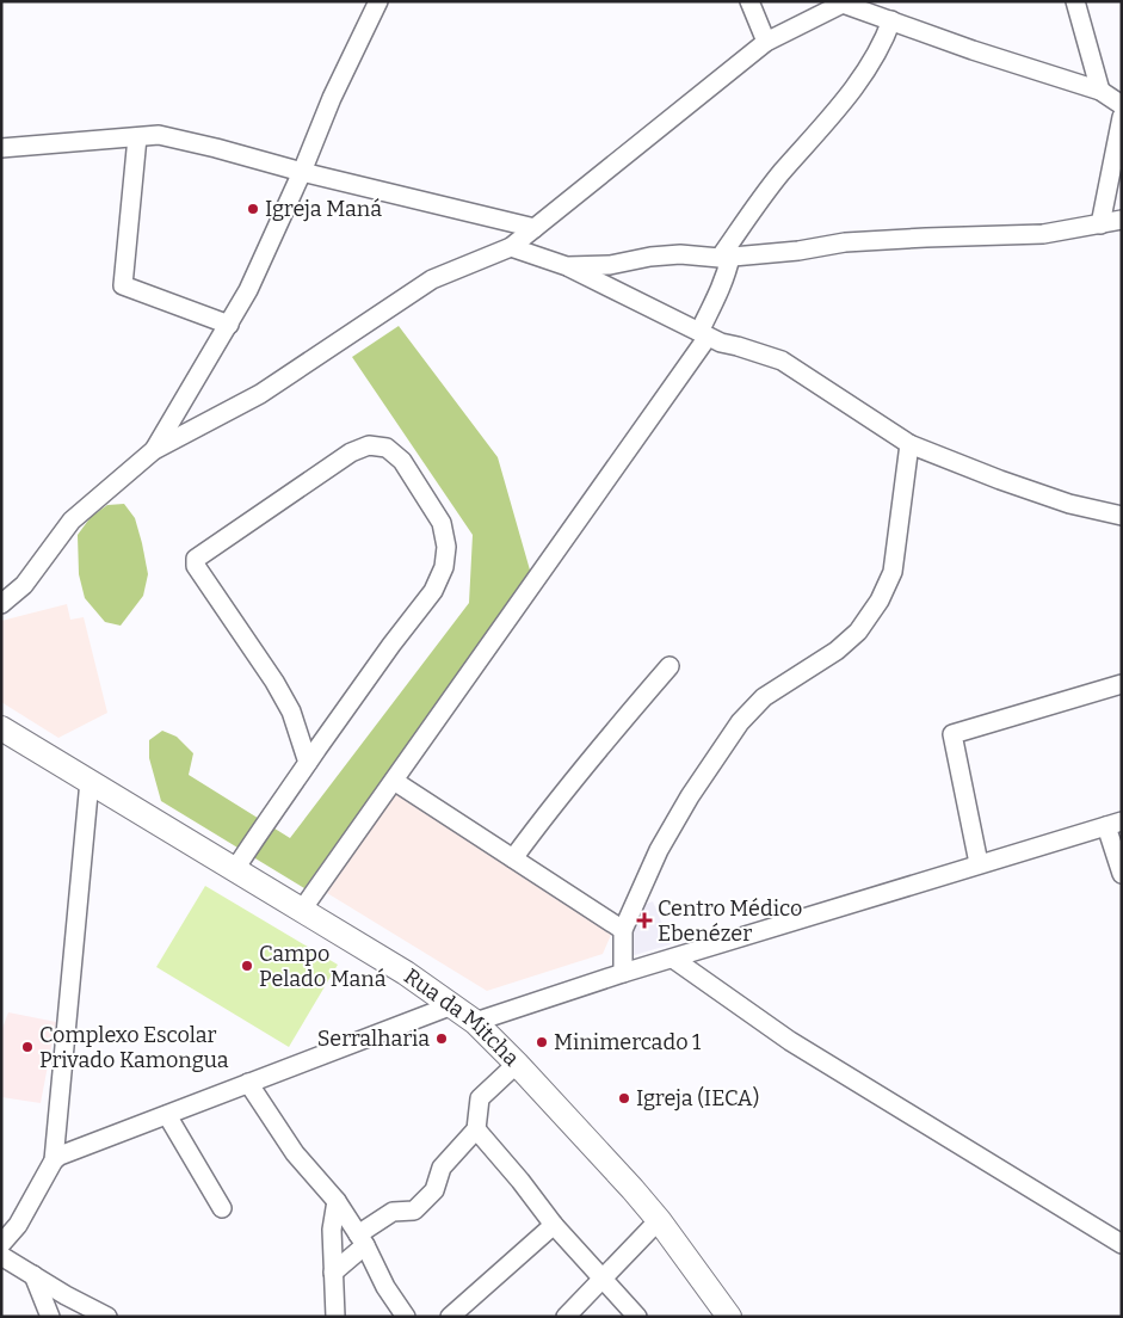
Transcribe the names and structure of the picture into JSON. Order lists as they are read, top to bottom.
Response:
{
  "streets": {
    "main road": ["Rua da Mitcha"]
  },
  "places": {
    "other": [
      "Igreja Maná",
      "Campo Pelado Maná",
      "Serralharia",
      "Minimercado 1",
      "Complexo Escolar Privado Kamongua",
      "Igreja (IECA)"
    ],
    "health": ["Centro Médico Ebenézer"]
  }
}
